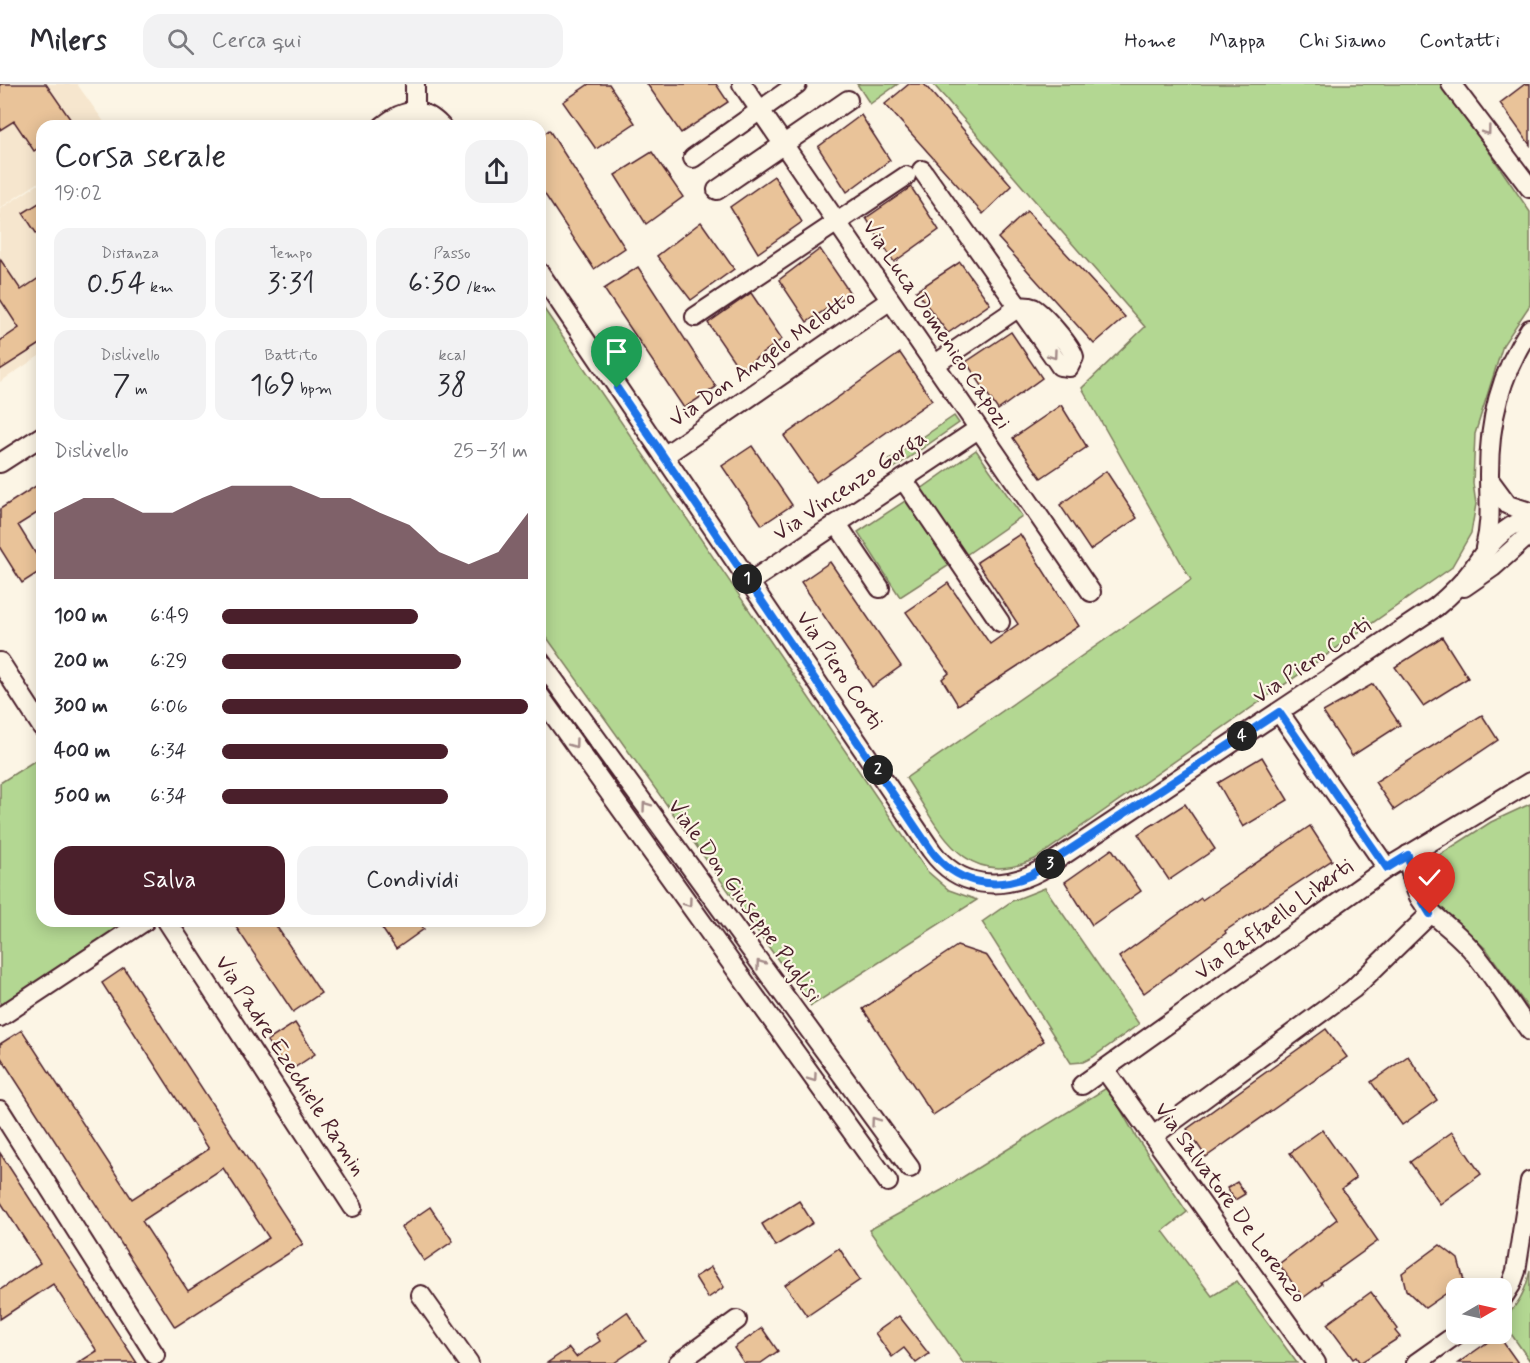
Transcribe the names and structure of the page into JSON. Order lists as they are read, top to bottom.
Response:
{
  "streets": {
    "street": [
      "Via Luca Domenico Capozi",
      "Via Don Angelo Melotto",
      "Via Vincenzo Gorga",
      "Via Piero Corti",
      "Viale Don Giuseppe Puglisi",
      "Via Raffaello Liberti",
      "Via Padre Ezechiele Ramin",
      "Via Salvatore De Lorenzo"
    ]
  },
  "crossings": [
    ["Via Luca Domenico Capozi", "Via Don Angelo Melotto"],
    ["Via Luca Domenico Capozi", "Via Vincenzo Gorga"],
    ["Via Don Angelo Melotto", "Via Piero Corti"],
    ["Via Vincenzo Gorga", "Via Piero Corti"],
    ["Via Raffaello Liberti", "Via Salvatore De Lorenzo"]
  ],
  "north": "right",
  "page": {
    "header": "Milers",
    "search": "Cerca qui",
    "nav": [
      "Home",
      "Mappa",
      "Chi siamo",
      "Contatti"
    ],
    "heading": ["Corsa serale", "19:02"],
    "stats": [
      ["Distanza", "0.54 km"],
      ["Tempo", "3:31"],
      ["Passo", "6:30 /km"],
      ["Dislivello", "7 m"],
      ["Battito", "169 bpm"],
      ["kcal", "38"]
    ],
    "chart": ["Dislivello", "25–31 m"],
    "pins": [
      "1",
      "4",
      "2",
      "3"
    ],
    "list": [
      {
        "name": "100 m",
        "note": "6:49"
      },
      {
        "name": "200 m",
        "note": "6:29"
      },
      {
        "name": "300 m",
        "note": "6:06"
      },
      {
        "name": "400 m",
        "note": "6:34"
      },
      {
        "name": "500 m",
        "note": "6:34"
      }
    ],
    "buttons": ["Salva", "Condividi"]
  }
}
